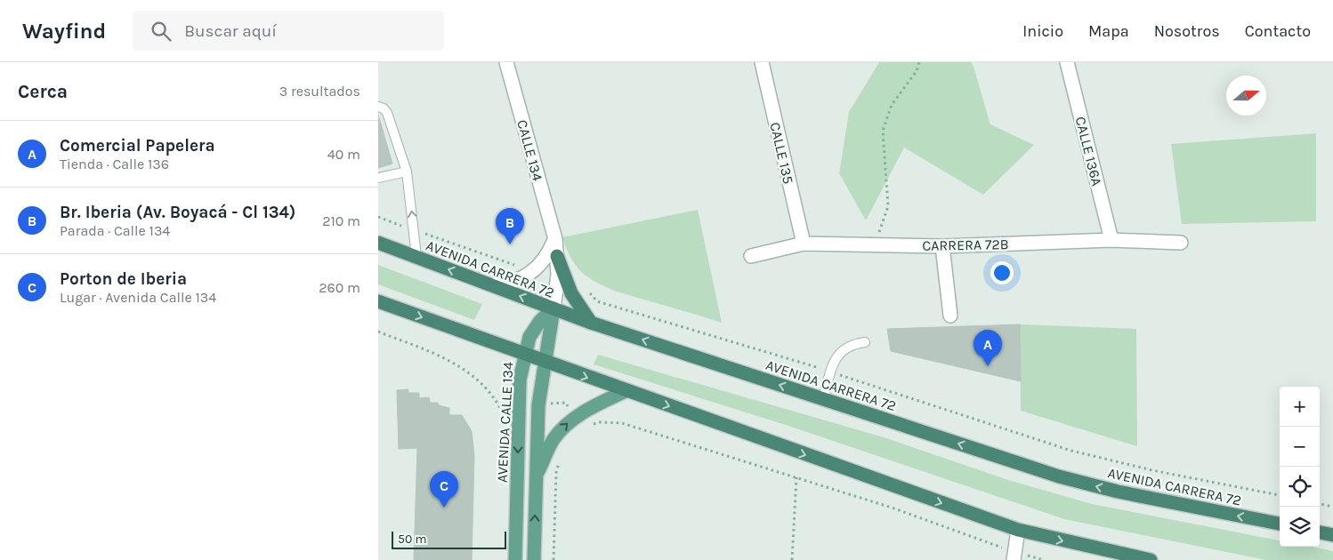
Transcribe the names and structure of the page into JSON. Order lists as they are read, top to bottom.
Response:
{
  "streets": {
    "highway": ["AVENIDA CARRERA 72"],
    "main road": ["AVENIDA CALLE 134"],
    "street": [
      "CALLE 134",
      "CALLE 136A",
      "CALLE 135",
      "CARRERA 72B"
    ]
  },
  "crossings": [
    ["CALLE 134", "AVENIDA CARRERA 72"],
    ["CALLE 134", "AVENIDA CALLE 134"],
    ["CALLE 136A", "CARRERA 72B"],
    ["CALLE 135", "CARRERA 72B"],
    ["AVENIDA CARRERA 72", "AVENIDA CALLE 134"]
  ],
  "scale_bar": "50 m",
  "north": "right",
  "page": {
    "header": "Wayfind",
    "search": "Buscar aquí",
    "nav": [
      "Inicio",
      "Mapa",
      "Nosotros",
      "Contacto"
    ],
    "heading": ["Cerca", "3 resultados"],
    "list": [
      {
        "mark": "A",
        "name": "Comercial Papelera",
        "note": "Tienda · Calle 136",
        "value": "40 m"
      },
      {
        "mark": "B",
        "name": "Br. Iberia (Av. Boyacá - Cl 134)",
        "note": "Parada · Calle 134",
        "value": "210 m"
      },
      {
        "mark": "C",
        "name": "Porton de Iberia",
        "note": "Lugar · Avenida Calle 134",
        "value": "260 m"
      }
    ],
    "pins": ["B", "A", "C"],
    "map_buttons": ["+", "−"],
    "scale": "50 m"
  }
}
